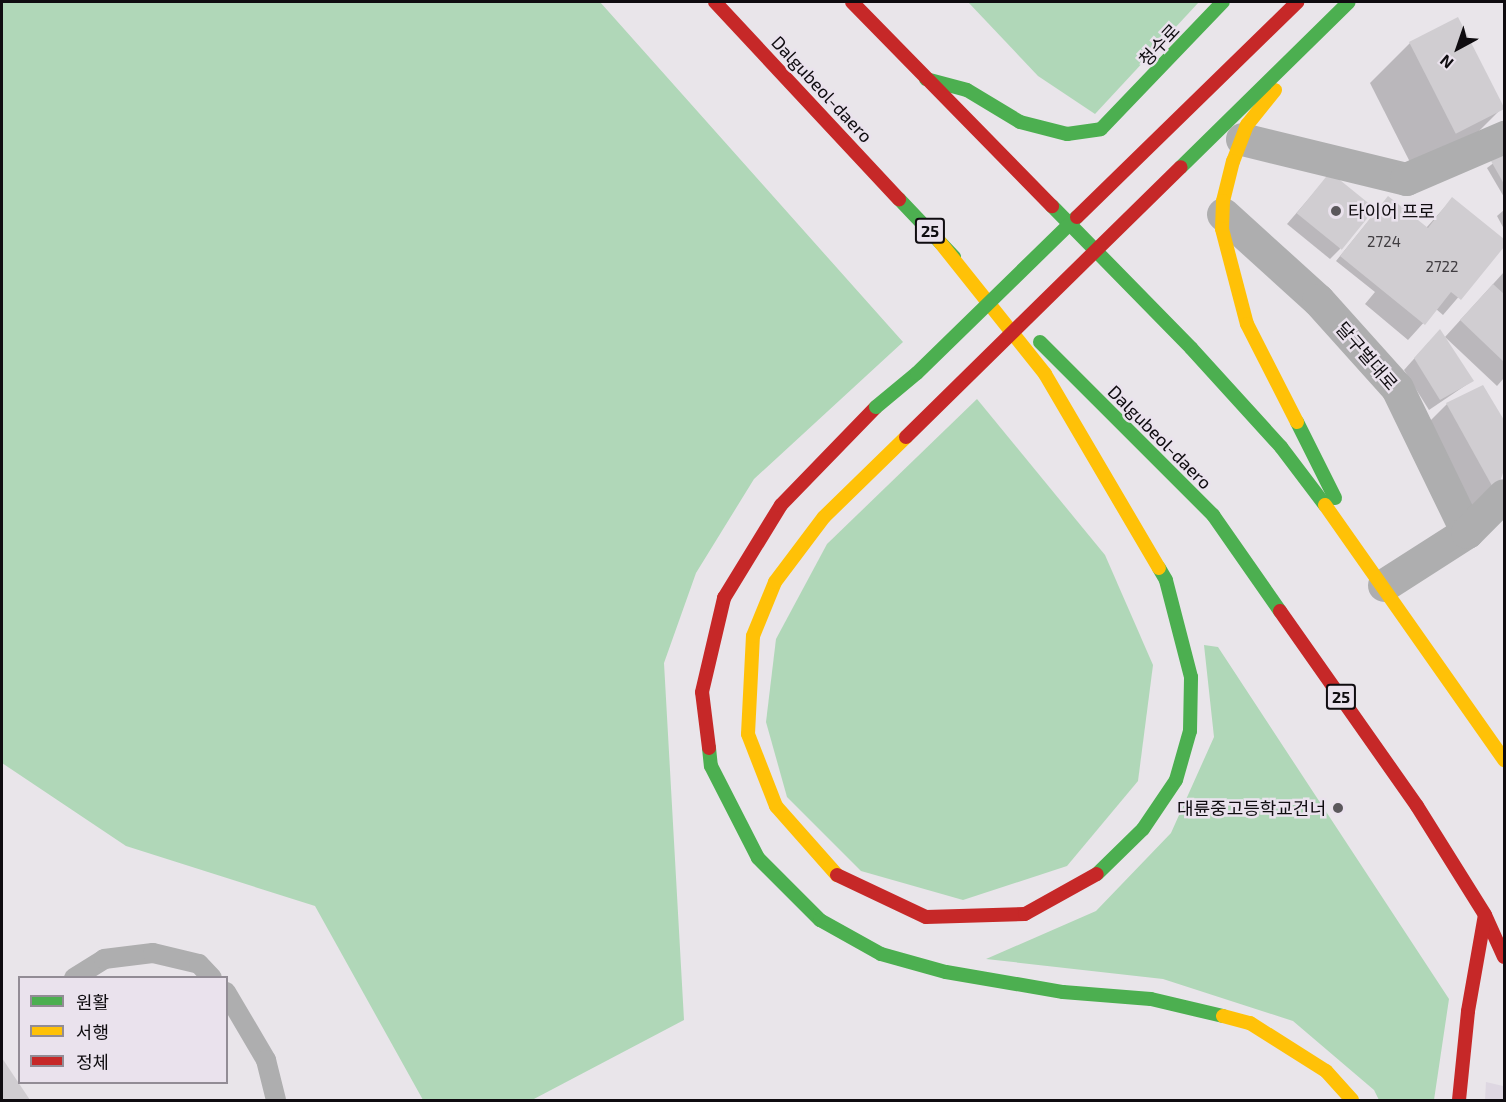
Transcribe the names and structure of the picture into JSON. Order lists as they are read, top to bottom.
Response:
{
  "streets": {
    "main road": ["청수로", "Dalgubeol-daero", "25"],
    "street": ["달구벌대로"]
  },
  "places": ["타이어 프로", "대륜중고등학교건너"],
  "house_numbers": ["2724", "2722"],
  "legend": ["원활", "서행", "정체"],
  "north": "bottom left"
}
